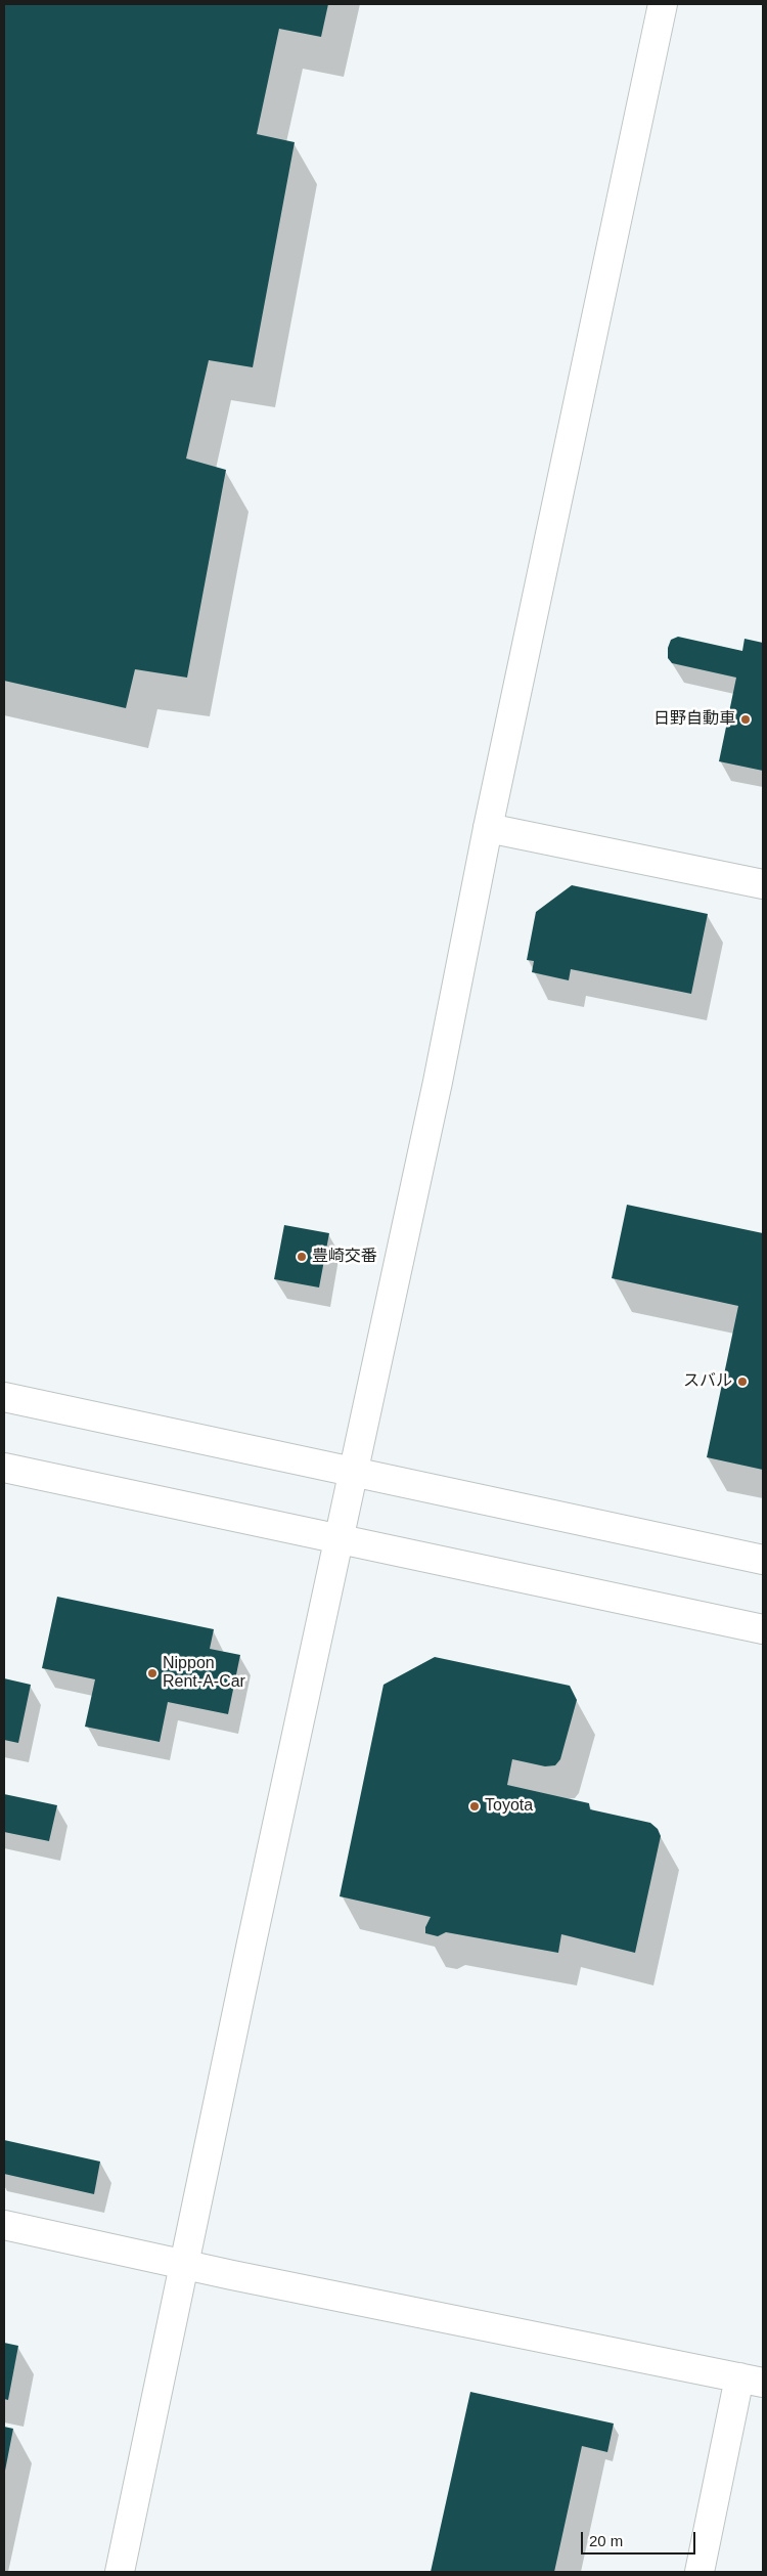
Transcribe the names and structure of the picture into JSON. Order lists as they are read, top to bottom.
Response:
{
  "places": [
    "日野自動車",
    "豊崎交番",
    "スバル",
    "Nippon Rent-A-Car",
    "Toyota"
  ],
  "scale_bar": "20 m"
}
